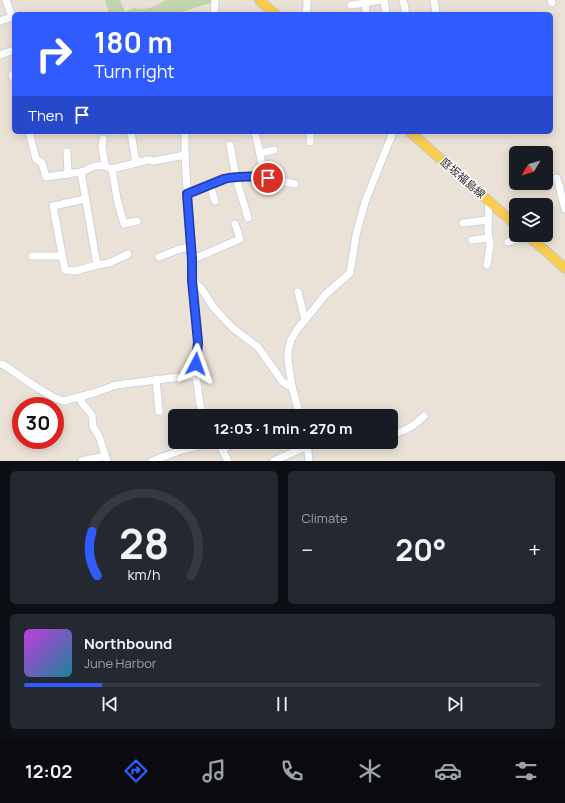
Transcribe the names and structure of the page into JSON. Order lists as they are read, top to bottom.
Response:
{
  "streets": {
    "main road": ["庭坂福島線"]
  },
  "north": "bottom left",
  "page": {
    "turn": ["180 m", "Turn right"],
    "then": "Then",
    "limit": "30",
    "trip": "12:03 · 1 min · 270 m",
    "tile": "Climate",
    "heat": ["−", "20°", "+"],
    "song": ["Northbound", "June Harbor"],
    "tabs": "12:02",
    "gauge": ["28", "km/h"]
  }
}
